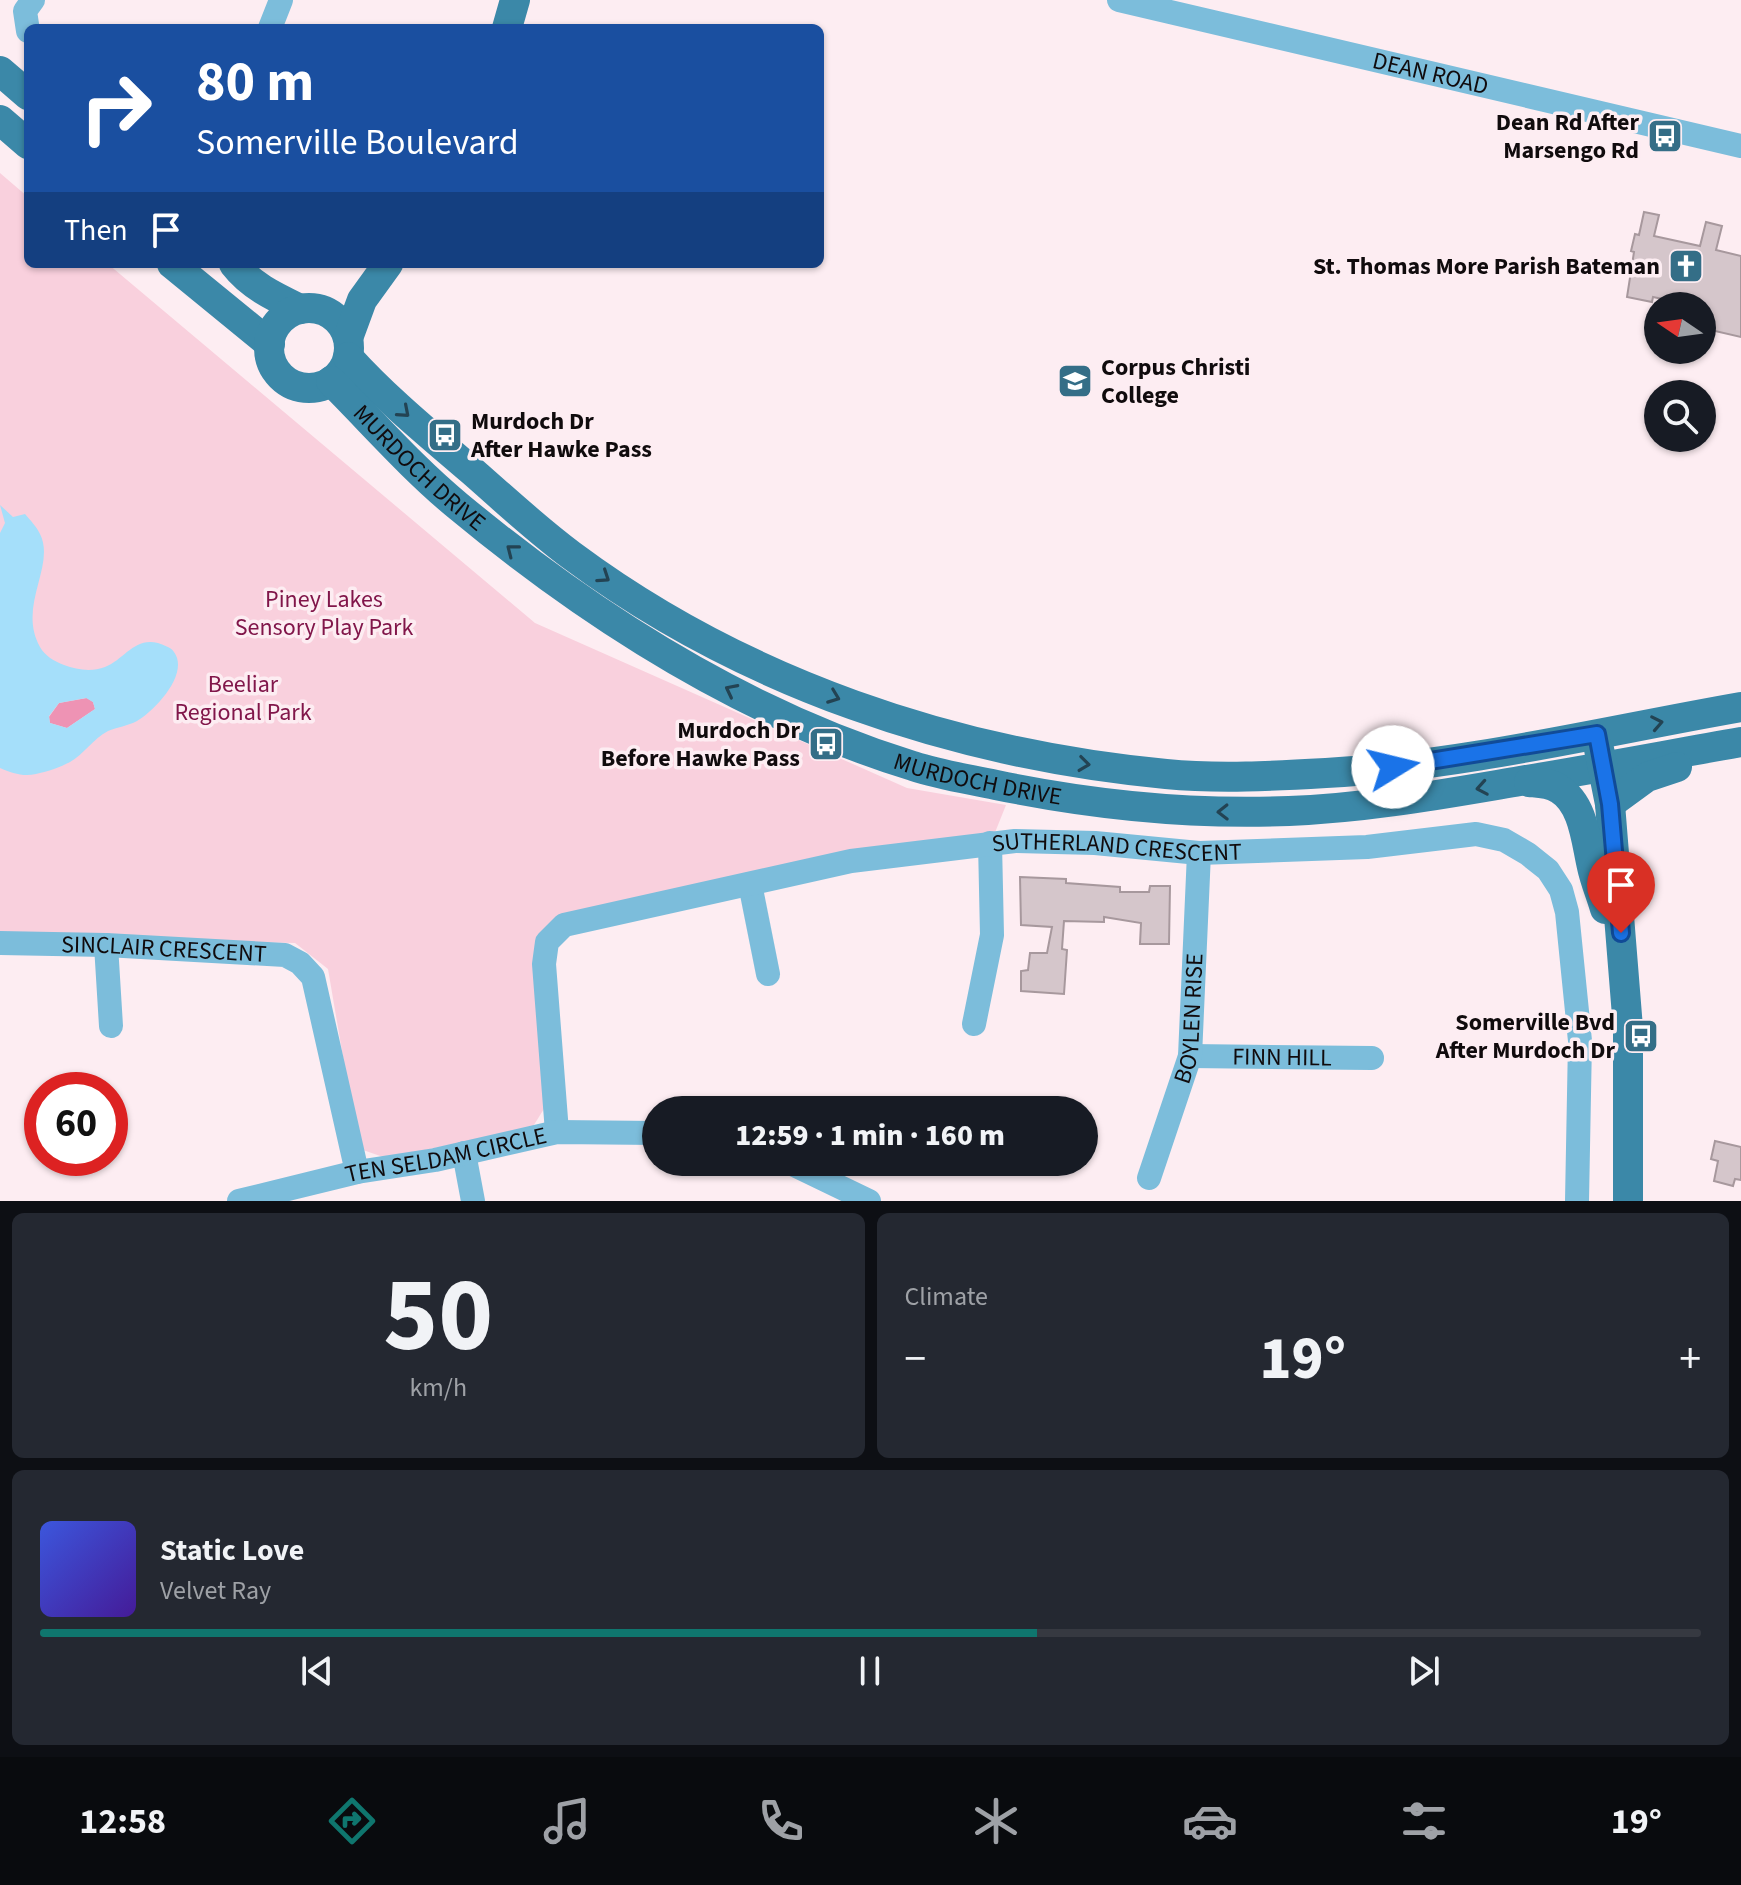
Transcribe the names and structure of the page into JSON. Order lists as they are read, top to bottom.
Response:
{
  "streets": {
    "main road": ["MURDOCH DRIVE"],
    "street": [
      "DEAN ROAD",
      "SUTHERLAND CRESCENT",
      "SINCLAIR CRESCENT",
      "BOYLEN RISE",
      "FINN HILL",
      "TEN SELDAM CIRCLE"
    ]
  },
  "crossings": [
    ["SUTHERLAND CRESCENT", "BOYLEN RISE"],
    ["SUTHERLAND CRESCENT", "TEN SELDAM CIRCLE"],
    ["SINCLAIR CRESCENT", "TEN SELDAM CIRCLE"],
    ["BOYLEN RISE", "FINN HILL"]
  ],
  "parks": ["Piney Lakes Sensory Play Park", "Beeliar Regional Park"],
  "places": {
    "bus stop": [
      "Dean Rd After Marsengo Rd",
      "Murdoch Dr After Hawke Pass",
      "Murdoch Dr Before Hawke Pass",
      "Somerville Bvd After Murdoch Dr"
    ],
    "church": ["St. Thomas More Parish Bateman"],
    "school or university": ["Corpus Christi College"]
  },
  "north": "left",
  "page": {
    "turn": ["80 m", "Somerville Boulevard"],
    "then": "Then",
    "limit": "60",
    "trip": "12:59 · 1 min · 160 m",
    "tile": [
      ["50", "km/h"],
      "Climate"
    ],
    "heat": ["−", "19°", "+"],
    "song": ["Static Love", "Velvet Ray"],
    "tabs": ["12:58", "19°"]
  }
}
